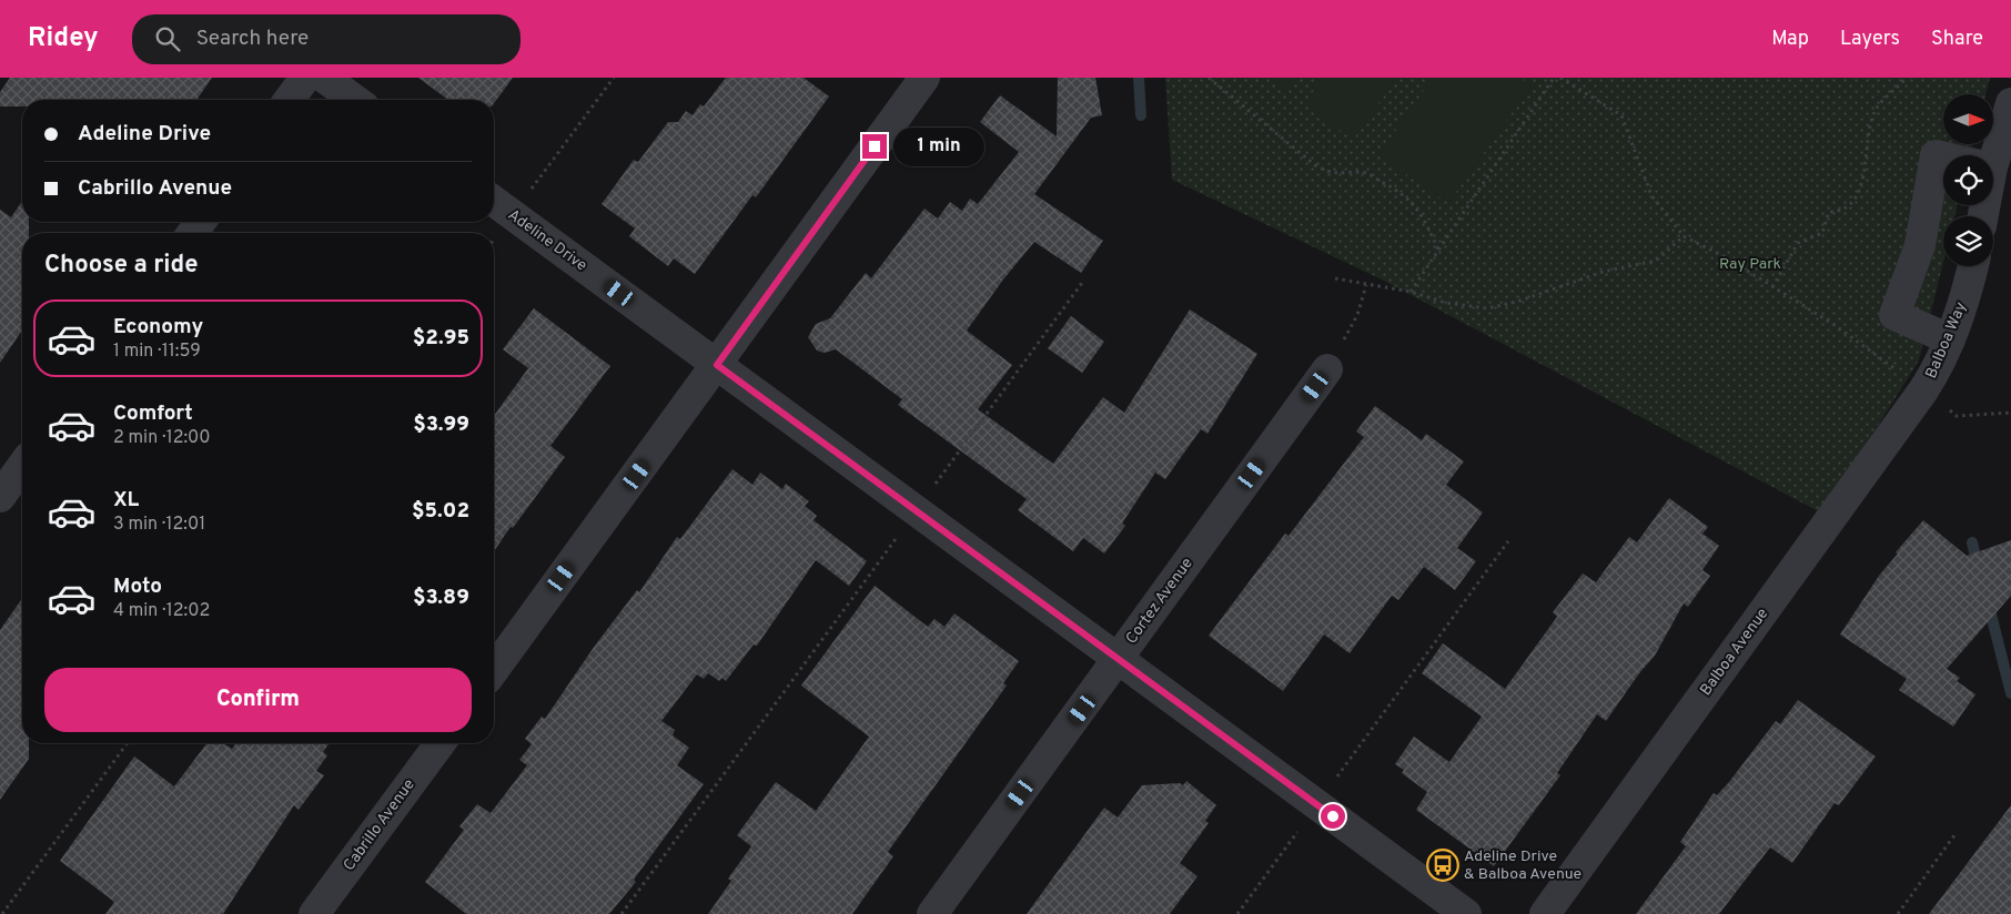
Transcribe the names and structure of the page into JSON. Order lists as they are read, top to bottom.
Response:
{
  "streets": {
    "street": [
      "Adeline Drive",
      "Balboa Way",
      "Cortez Avenue",
      "Balboa Avenue",
      "Cabrillo Avenue"
    ]
  },
  "crossings": [
    ["Adeline Drive", "Cortez Avenue"],
    ["Balboa Way", "Balboa Avenue"]
  ],
  "parks": ["Ray Park"],
  "places": {
    "bus stop": ["Adeline Drive & Balboa Avenue"]
  },
  "north": "right",
  "page": {
    "header": "Ridey",
    "search": "Search here",
    "nav": ["Map", "Layers", "Share"],
    "banner": ["Adeline Drive", "Cabrillo Avenue"],
    "bubble": "1 min",
    "heading": "Choose a ride",
    "list": [
      {
        "name": "Economy",
        "note": "1 min · 11:59",
        "value": "$2.95"
      },
      {
        "name": "Comfort",
        "note": "2 min · 12:00",
        "value": "$3.99"
      },
      {
        "name": "XL",
        "note": "3 min · 12:01",
        "value": "$5.02"
      },
      {
        "name": "Moto",
        "note": "4 min · 12:02",
        "value": "$3.89"
      }
    ],
    "buttons": "Confirm"
  }
}
